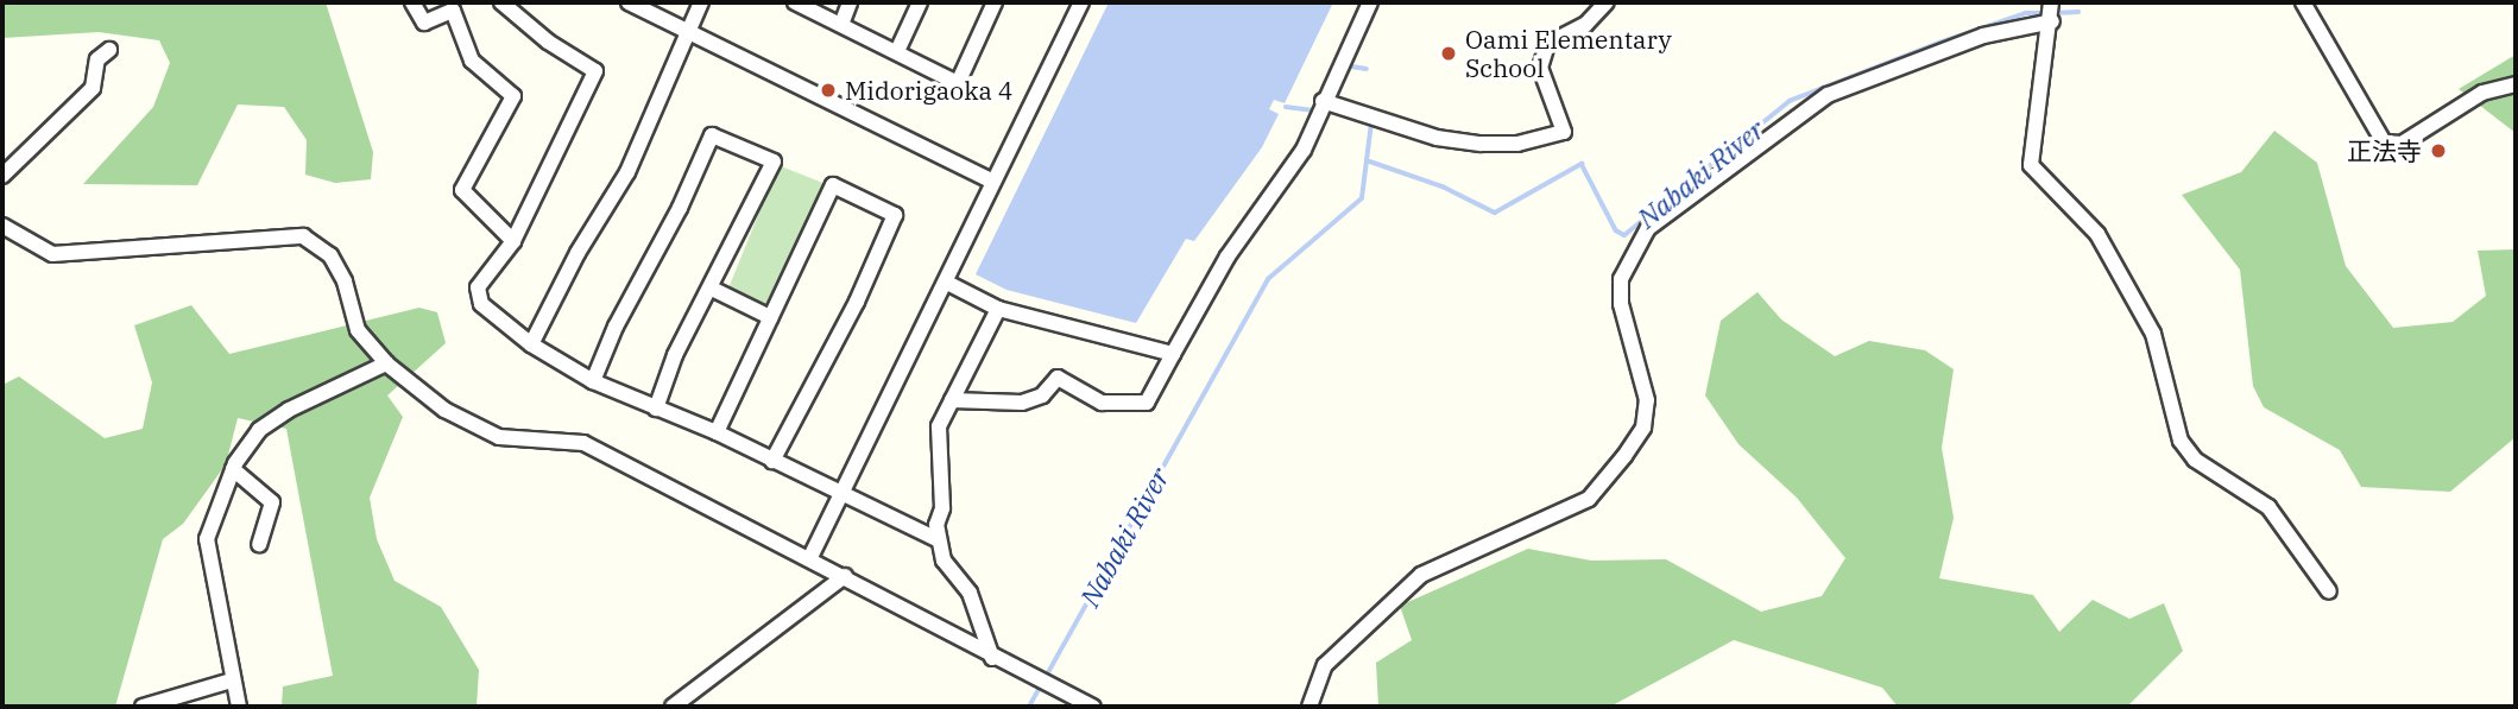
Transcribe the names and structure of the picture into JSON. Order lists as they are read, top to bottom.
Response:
{
  "water": ["Nabaki River"],
  "places": ["Oami Elementary School", "Midorigaoka 4", "正法寺"]
}
